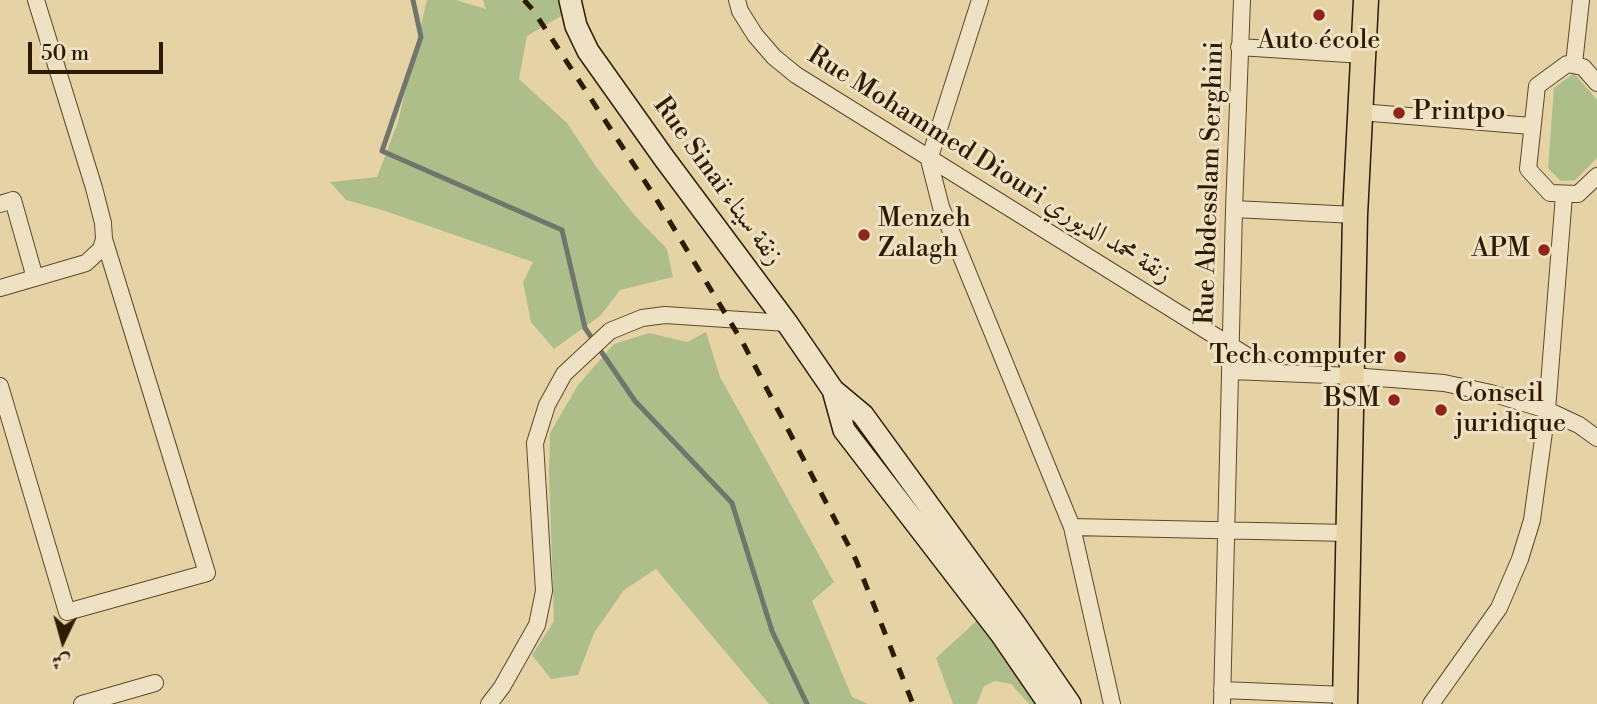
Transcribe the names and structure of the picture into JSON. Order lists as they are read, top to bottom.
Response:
{
  "streets": {
    "street": ["Rue Mohammed Diouri زنقة محمد الديوري", "Rue Sinaï زنقة سيناء", "Rue Abdesslam Serghini"]
  },
  "crossings": [
    ["Rue Mohammed Diouri زنقة محمد الديوري", "Rue Abdesslam Serghini"]
  ],
  "places": [
    "Auto école",
    "Printpo",
    "Menzeh Zalagh",
    "APM",
    "Tech computer",
    "BSM",
    "Conseil juridique"
  ],
  "scale_bar": "50 m",
  "north": "bottom"
}
